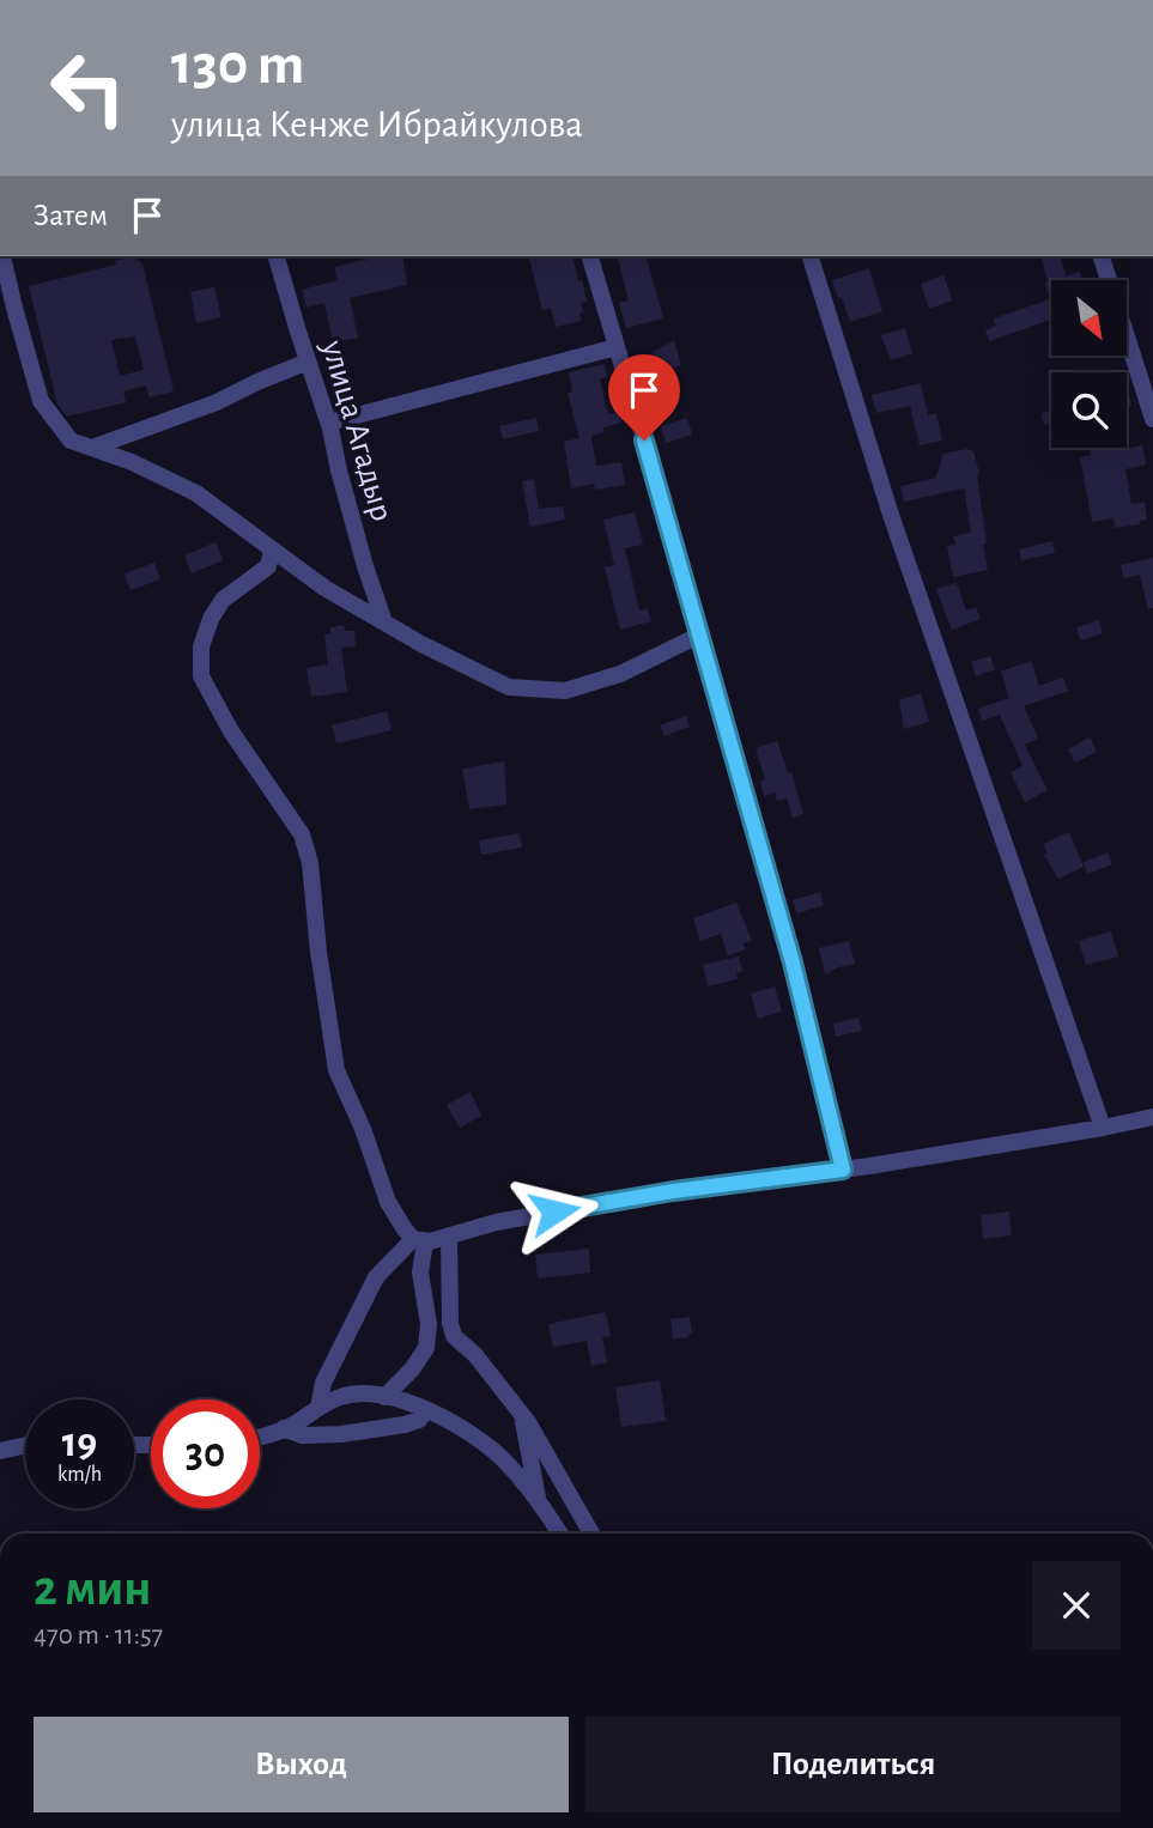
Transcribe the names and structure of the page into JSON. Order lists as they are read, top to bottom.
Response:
{
  "streets": {
    "street": ["улица Агадыр"]
  },
  "north": "bottom right",
  "page": {
    "turn": ["130 m", "улица Кенже Ибрайкулова"],
    "then": "Затем",
    "speed": "19 km/h",
    "limit": "30",
    "heading": ["2 мин", "470 m · 11:57"],
    "buttons": ["Выход", "Поделиться"]
  }
}
